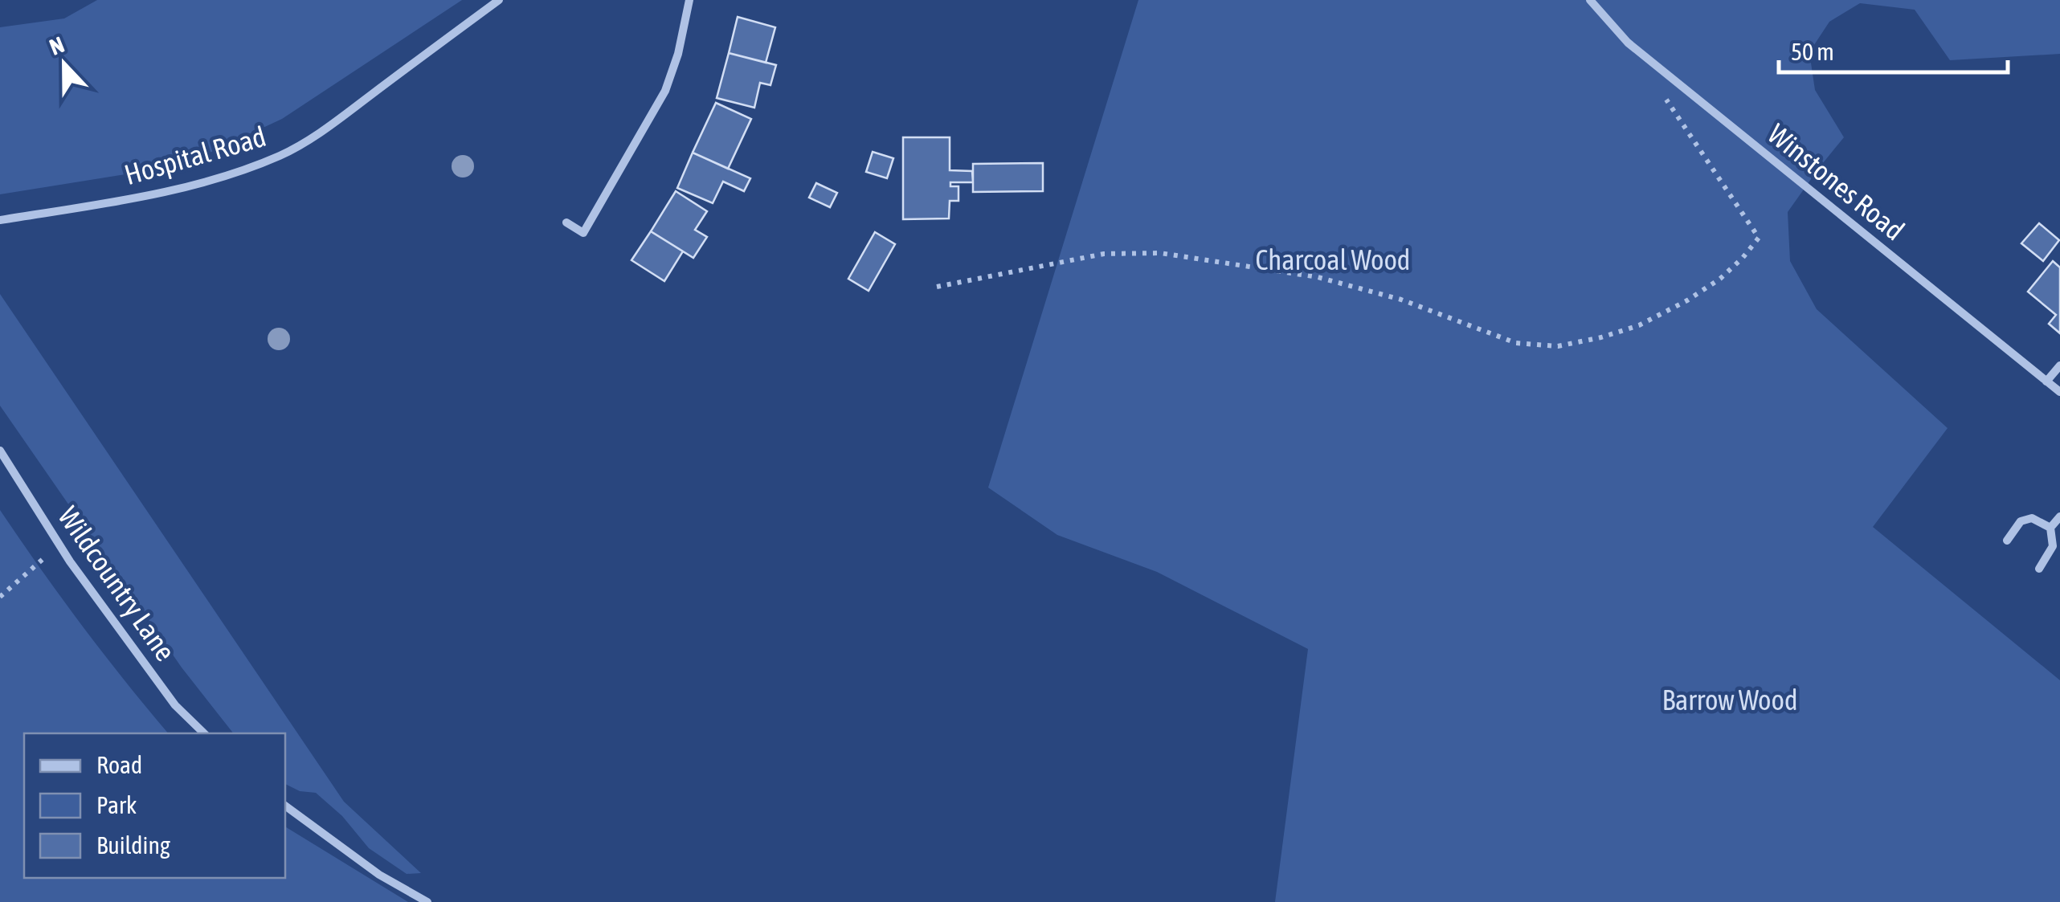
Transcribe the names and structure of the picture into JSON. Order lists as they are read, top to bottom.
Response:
{
  "streets": {
    "street": ["Hospital Road", "Winstones Road", "Wildcountry Lane"]
  },
  "parks": ["Charcoal Wood", "Barrow Wood"],
  "legend": ["Road", "Park", "Building"],
  "scale_bar": "50 m",
  "north": "top"
}
